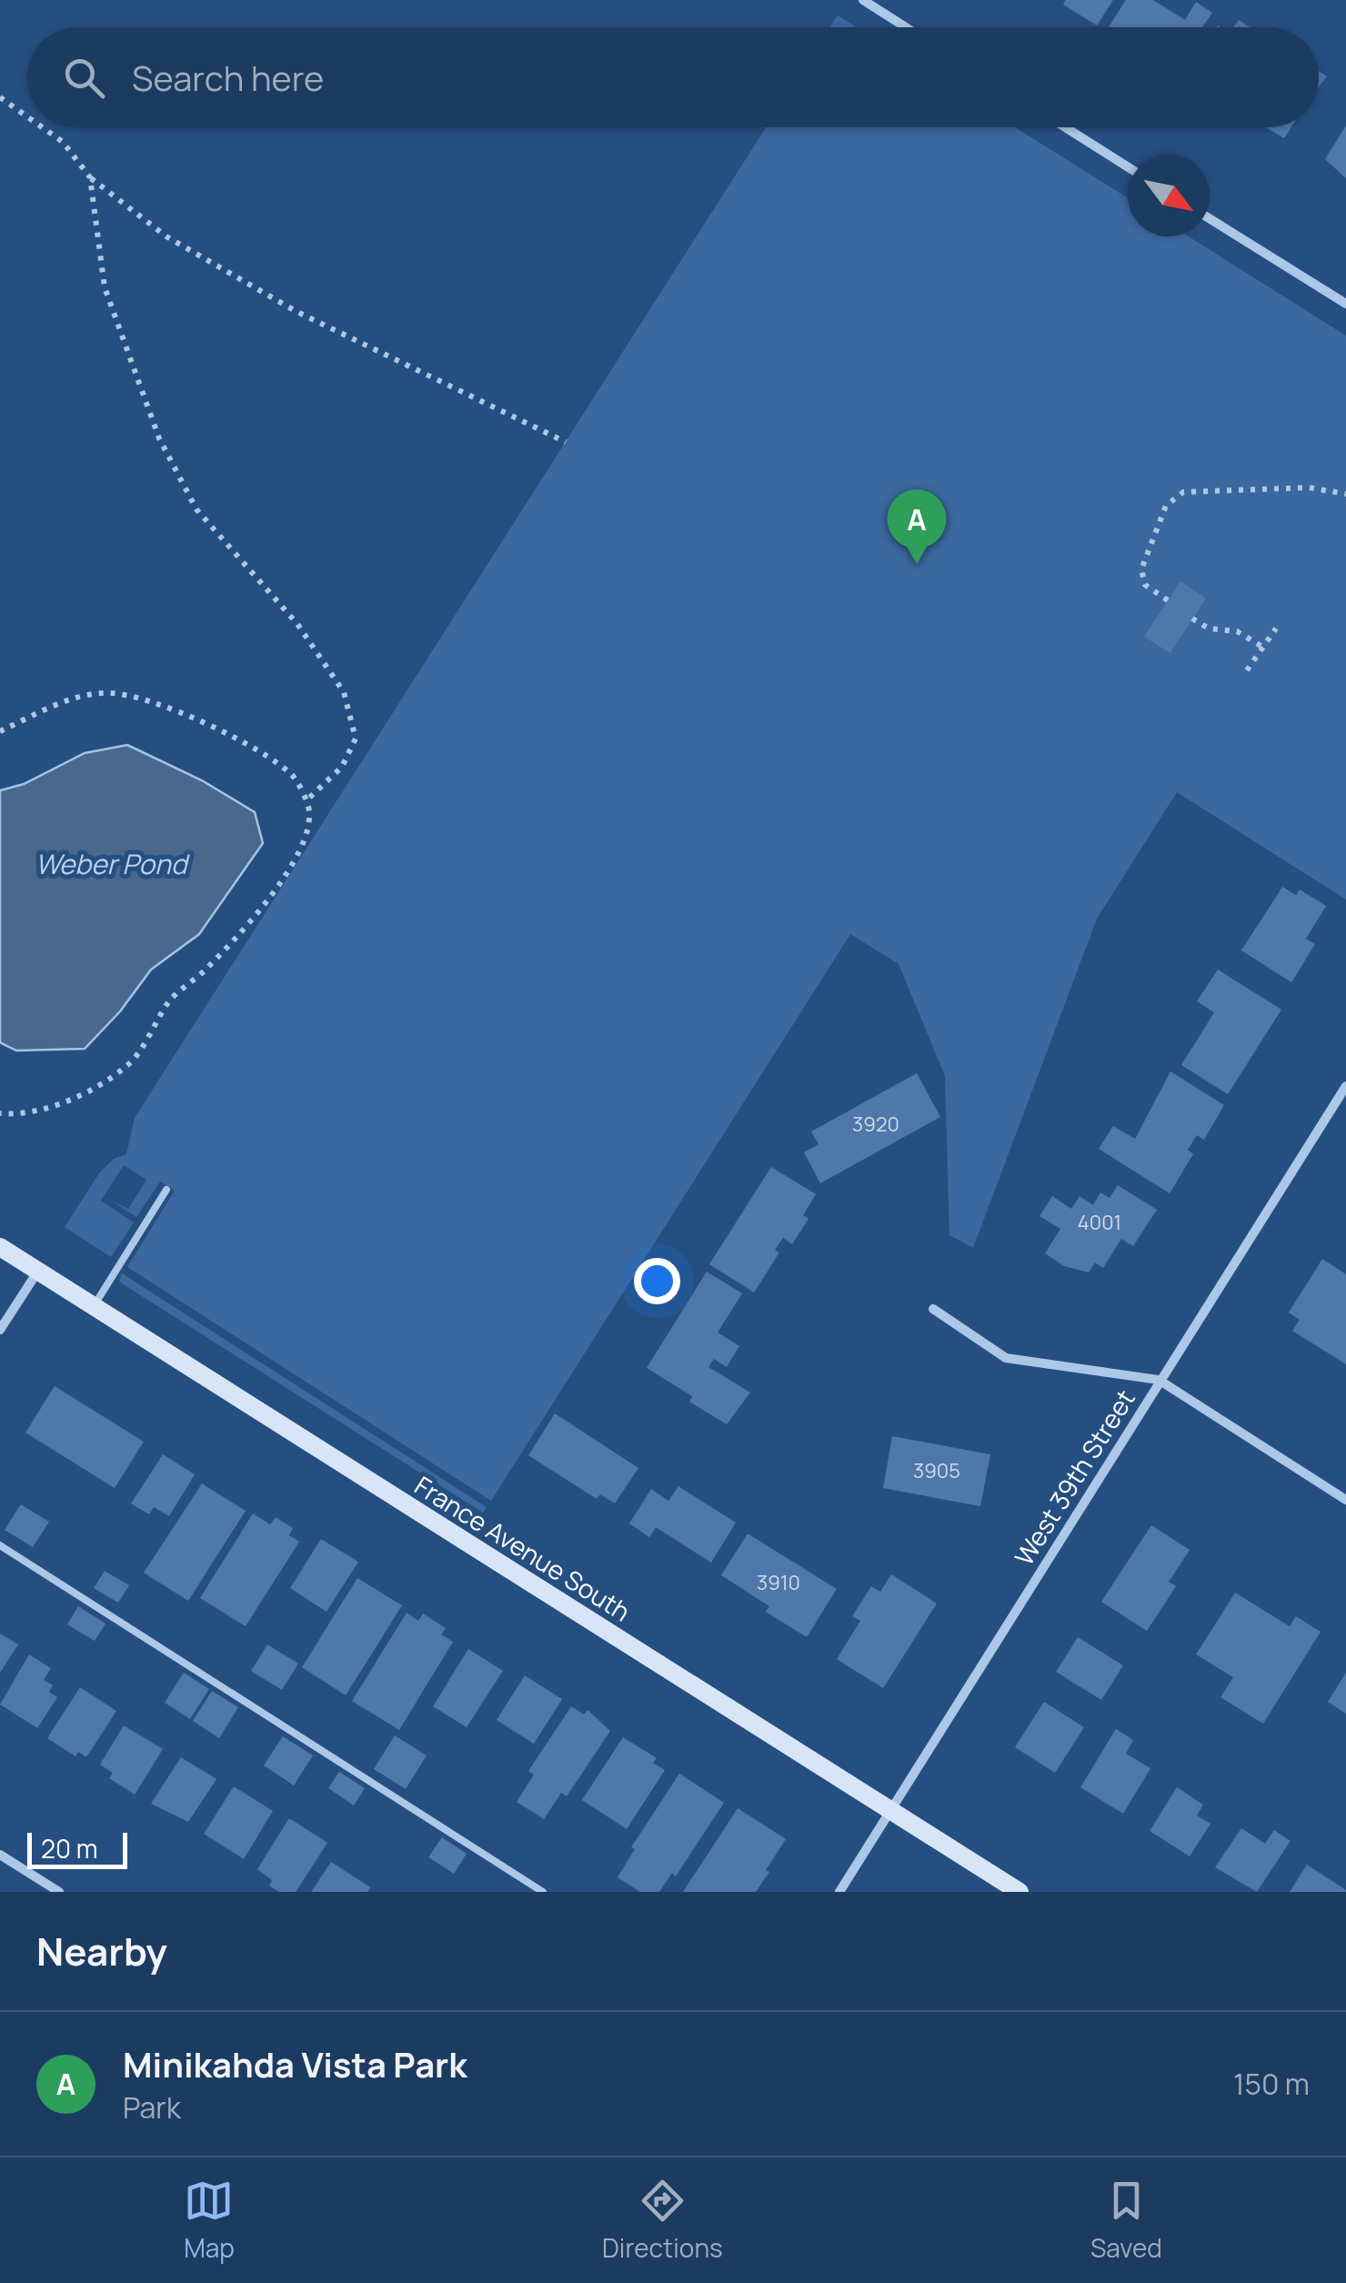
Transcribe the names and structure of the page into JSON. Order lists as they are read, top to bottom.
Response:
{
  "streets": {
    "main road": ["France Avenue South"],
    "street": ["West 39th Street"]
  },
  "crossings": [
    ["West 39th Street", "France Avenue South"]
  ],
  "water": ["Weber Pond"],
  "house_numbers": [
    "3920",
    "4001",
    "3905",
    "3910"
  ],
  "scale_bar": "20 m",
  "north": "bottom right",
  "page": {
    "search": "Search here",
    "pins": "A",
    "scale": "20 m",
    "heading": "Nearby",
    "list": [
      {
        "mark": "A",
        "name": "Minikahda Vista Park",
        "note": "Park",
        "value": "150 m"
      }
    ],
    "nav": ["Map", "Directions", "Saved"]
  }
}
